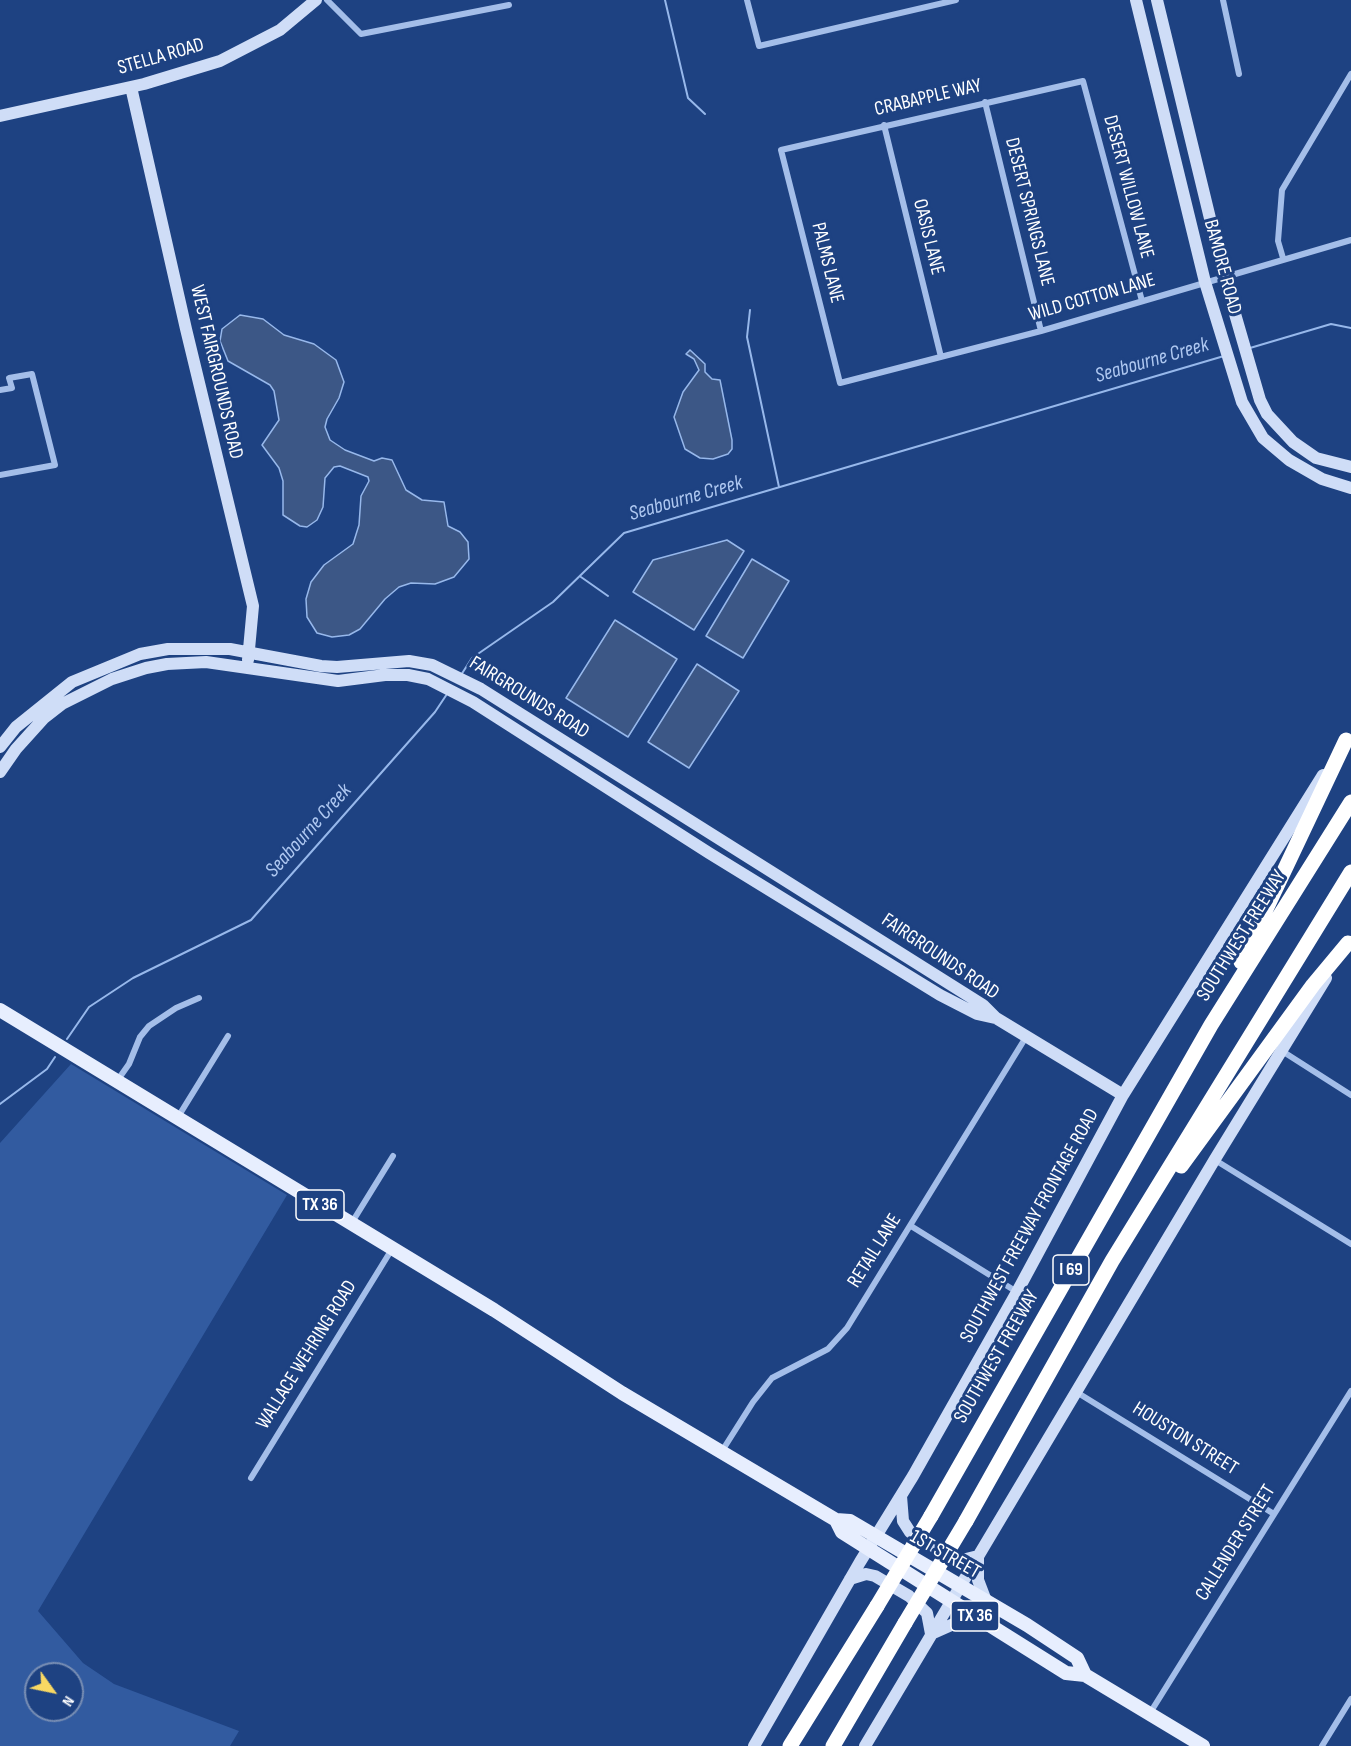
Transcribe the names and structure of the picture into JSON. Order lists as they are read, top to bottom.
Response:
{
  "streets": {
    "highway": ["SOUTHWEST FREEWAY", "I 69"],
    "main road": ["TX 36", "1ST STREET"],
    "street": [
      "STELLA ROAD",
      "CRABAPPLE WAY",
      "DESERT WILLOW LANE",
      "DESERT SPRINGS LANE",
      "OASIS LANE",
      "PALMS LANE",
      "BAMORE ROAD",
      "WILD COTTON LANE",
      "WEST FAIRGROUNDS ROAD",
      "FAIRGROUNDS ROAD",
      "SOUTHWEST FREEWAY FRONTAGE ROAD",
      "RETAIL LANE",
      "WALLACE WEHRING ROAD",
      "HOUSTON STREET",
      "CALLENDER STREET"
    ]
  },
  "crossings": [
    ["STELLA ROAD", "WEST FAIRGROUNDS ROAD"],
    ["CRABAPPLE WAY", "DESERT WILLOW LANE"],
    ["CRABAPPLE WAY", "DESERT SPRINGS LANE"],
    ["CRABAPPLE WAY", "OASIS LANE"],
    ["CRABAPPLE WAY", "PALMS LANE"],
    ["DESERT WILLOW LANE", "WILD COTTON LANE"],
    ["DESERT SPRINGS LANE", "WILD COTTON LANE"],
    ["OASIS LANE", "WILD COTTON LANE"],
    ["PALMS LANE", "WILD COTTON LANE"],
    ["BAMORE ROAD", "WILD COTTON LANE"],
    ["WEST FAIRGROUNDS ROAD", "FAIRGROUNDS ROAD"],
    ["FAIRGROUNDS ROAD", "SOUTHWEST FREEWAY FRONTAGE ROAD"],
    ["FAIRGROUNDS ROAD", "RETAIL LANE"],
    ["TX 36", "WALLACE WEHRING ROAD"],
    ["TX 36", "1ST STREET"],
    ["SOUTHWEST FREEWAY FRONTAGE ROAD", "1ST STREET"],
    ["RETAIL LANE", "1ST STREET"],
    ["WALLACE WEHRING ROAD", "1ST STREET"],
    ["HOUSTON STREET", "CALLENDER STREET"],
    ["CALLENDER STREET", "1ST STREET"]
  ],
  "water": ["Seabourne Creek"],
  "north": "bottom right"
}
